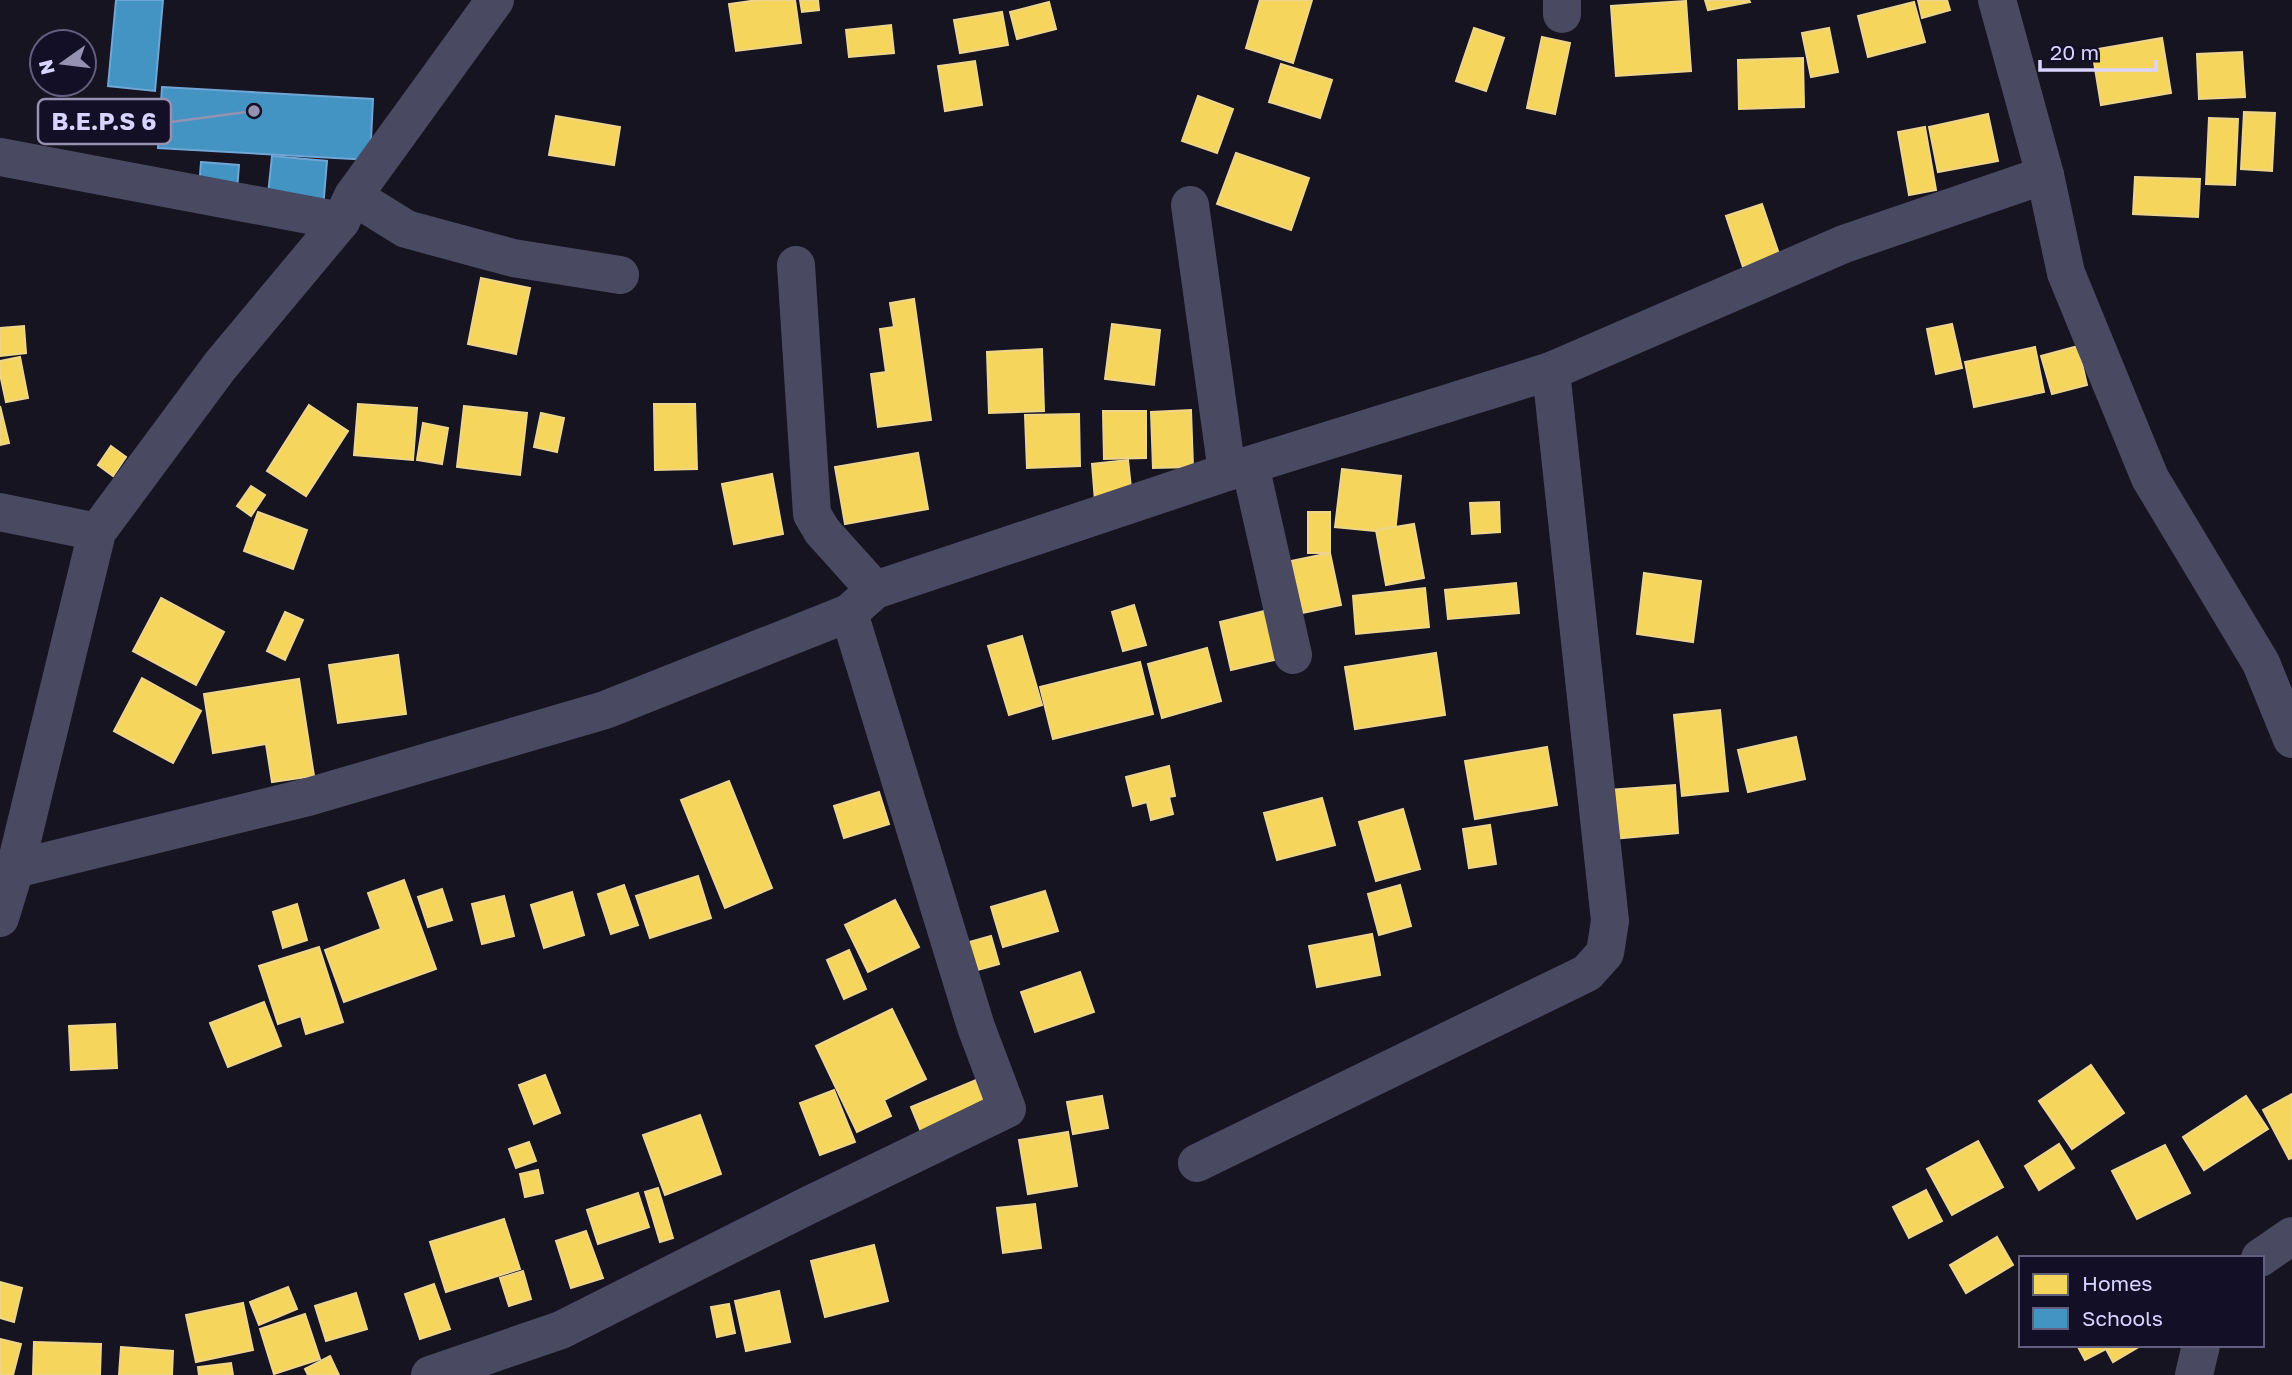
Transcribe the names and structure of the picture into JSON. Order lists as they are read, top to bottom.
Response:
{
  "places": ["B.E.P.S 6"],
  "legend": ["Homes", "Schools"],
  "scale_bar": "20 m",
  "north": "left"
}
